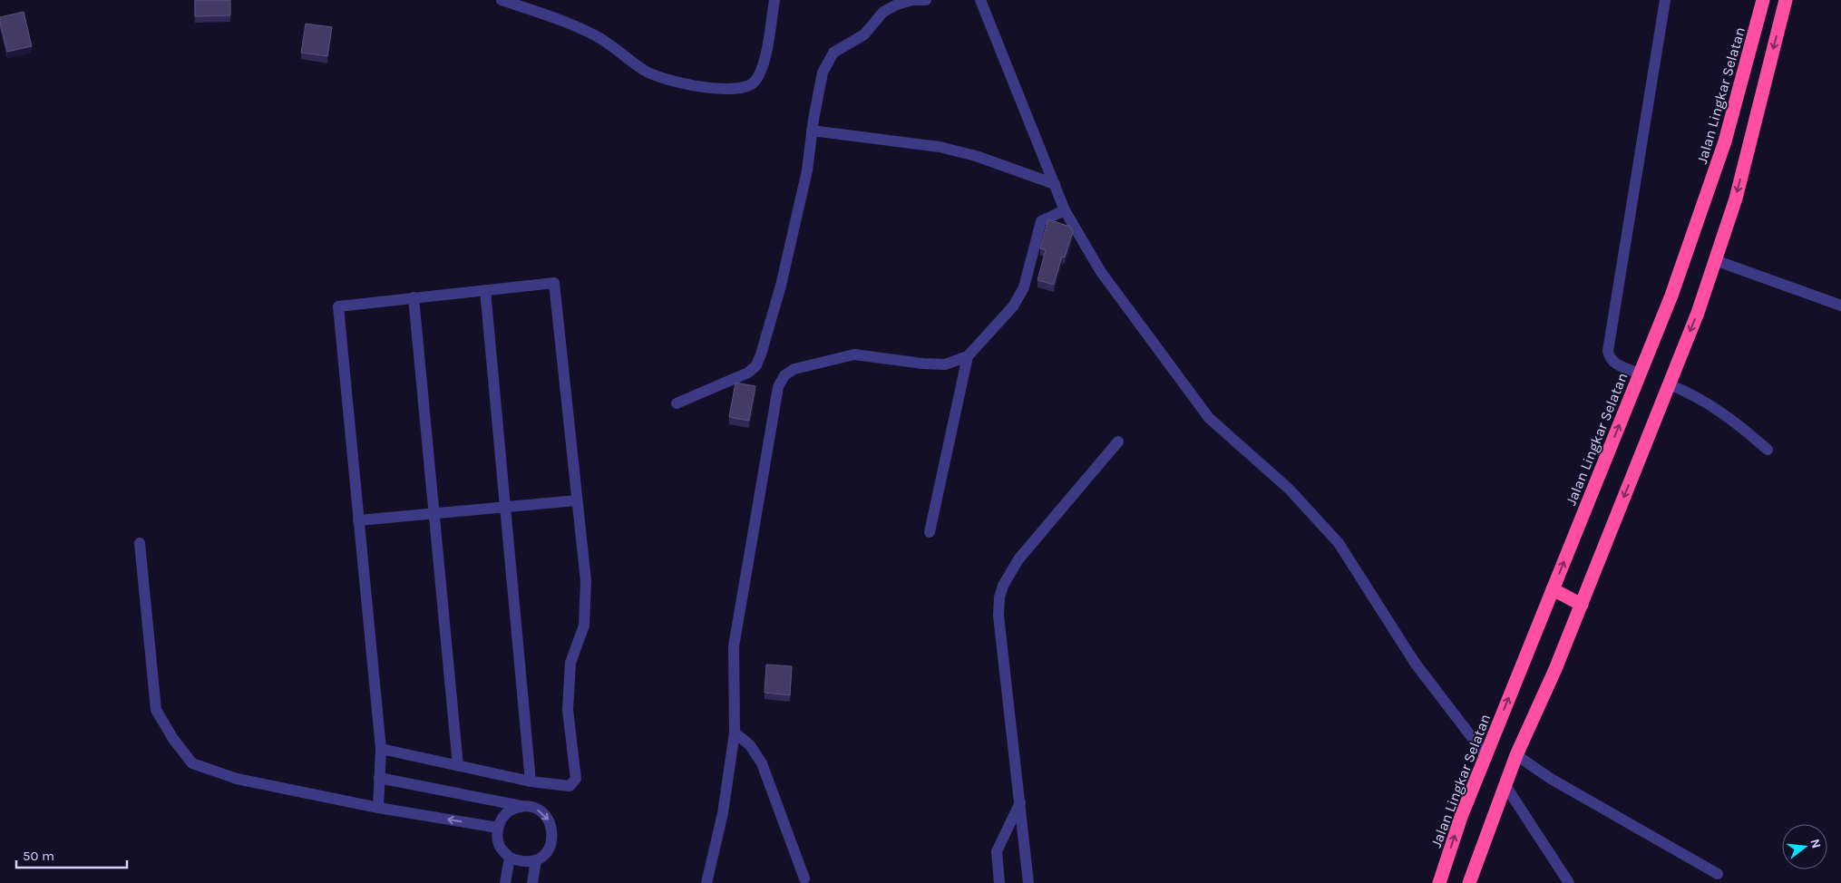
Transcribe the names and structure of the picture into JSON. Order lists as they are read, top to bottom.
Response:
{
  "streets": {
    "highway": ["Jalan Lingkar Selatan"]
  },
  "scale_bar": "50 m",
  "north": "right"
}
